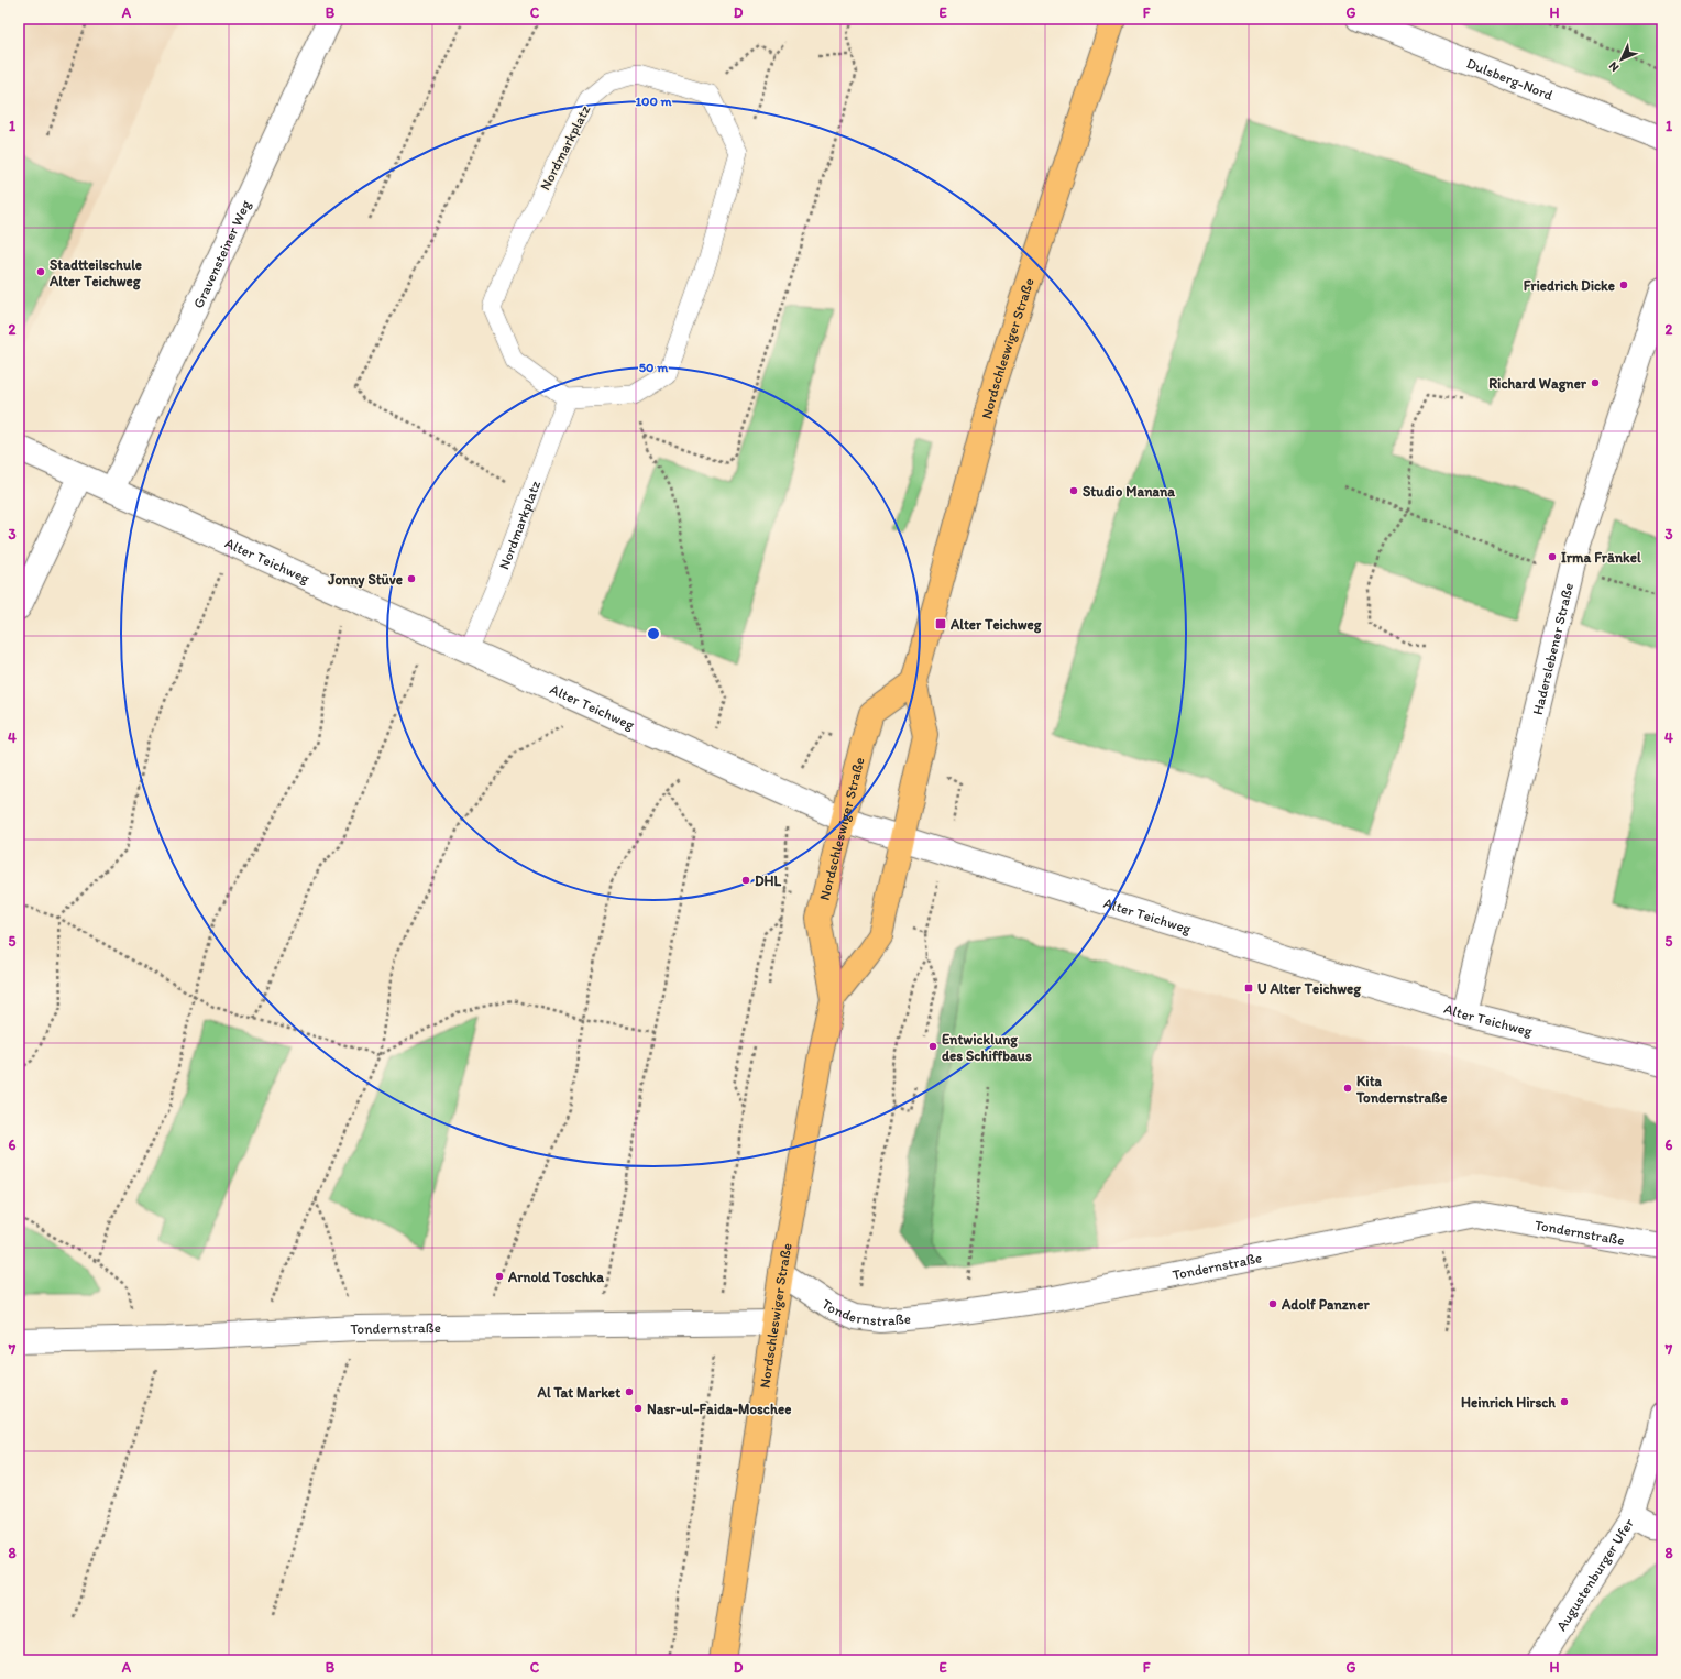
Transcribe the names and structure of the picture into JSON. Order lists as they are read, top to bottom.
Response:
{
  "streets": {
    "main road": ["Nordschleswiger Straße"],
    "street": [
      "Dulsberg-Nord",
      "Gravensteiner Weg",
      "Alter Teichweg",
      "Haderslebener Straße",
      "Tondernstraße",
      "Augustenburger Ufer"
    ],
    "lane": ["Nordmarkplatz"]
  },
  "crossings": [
    ["Nordmarkplatz", "Alter Teichweg"],
    ["Gravensteiner Weg", "Alter Teichweg"],
    ["Nordschleswiger Straße", "Alter Teichweg"],
    ["Nordschleswiger Straße", "Tondernstraße"],
    ["Alter Teichweg", "Haderslebener Straße"]
  ],
  "places": {
    "other": [
      "Stadtteilschule Alter Teichweg",
      "Friedrich Dicke",
      "Richard Wagner",
      "Studio Manana",
      "Irma Fränkel",
      "Jonny Stüve",
      "DHL",
      "Entwicklung des Schiffbaus",
      "Kita Tondernstraße",
      "Arnold Toschka",
      "Adolf Panzner",
      "Al Tat Market",
      "Heinrich Hirsch",
      "Nasr-ul-Faida-Moschee"
    ],
    "transit": ["Alter Teichweg", "U Alter Teichweg"]
  },
  "north": "bottom left",
  "grid": {
    "columns": [
      "A",
      "B",
      "C",
      "D",
      "E",
      "F",
      "G",
      "H"
    ],
    "rows": [
      "1",
      "2",
      "3",
      "4",
      "5",
      "6",
      "7",
      "8"
    ]
  },
  "rings": ["100 m", "50 m"]
}
